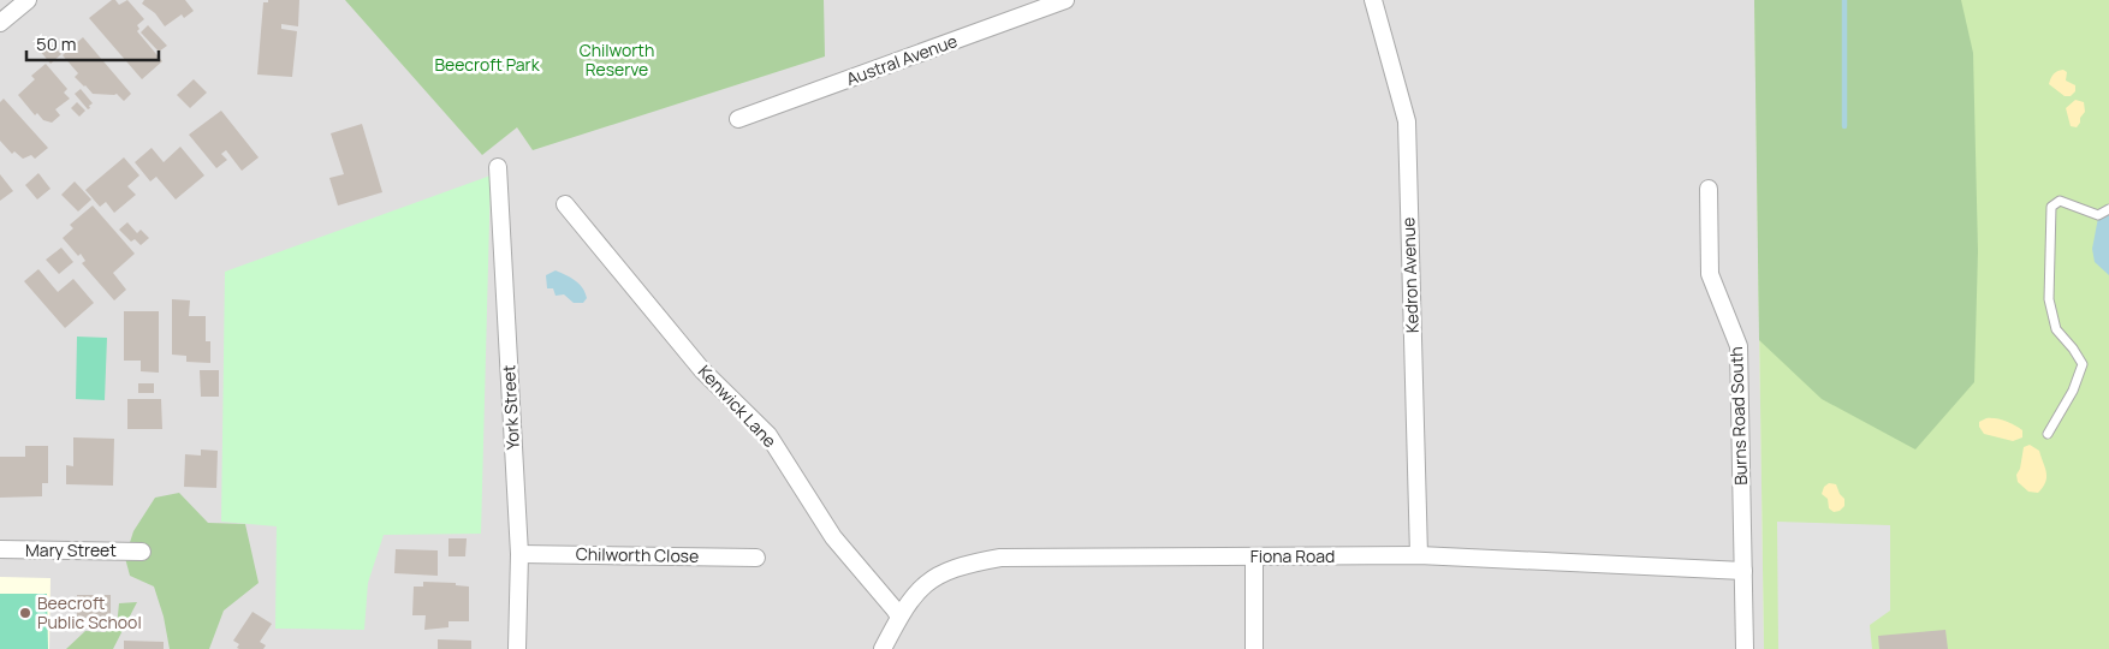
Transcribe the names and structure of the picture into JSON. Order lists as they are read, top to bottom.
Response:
{
  "streets": {
    "street": [
      "Austral Avenue",
      "Kedron Avenue",
      "Kenwick Lane",
      "York Street",
      "Burns Road South",
      "Mary Street",
      "Chilworth Close",
      "Fiona Road"
    ]
  },
  "crossings": [
    ["Kedron Avenue", "Fiona Road"],
    ["Kenwick Lane", "Fiona Road"],
    ["York Street", "Chilworth Close"],
    ["Burns Road South", "Fiona Road"]
  ],
  "parks": ["Chilworth Reserve", "Beecroft Park"],
  "places": ["Beecroft Public School"],
  "scale_bar": "50 m"
}
